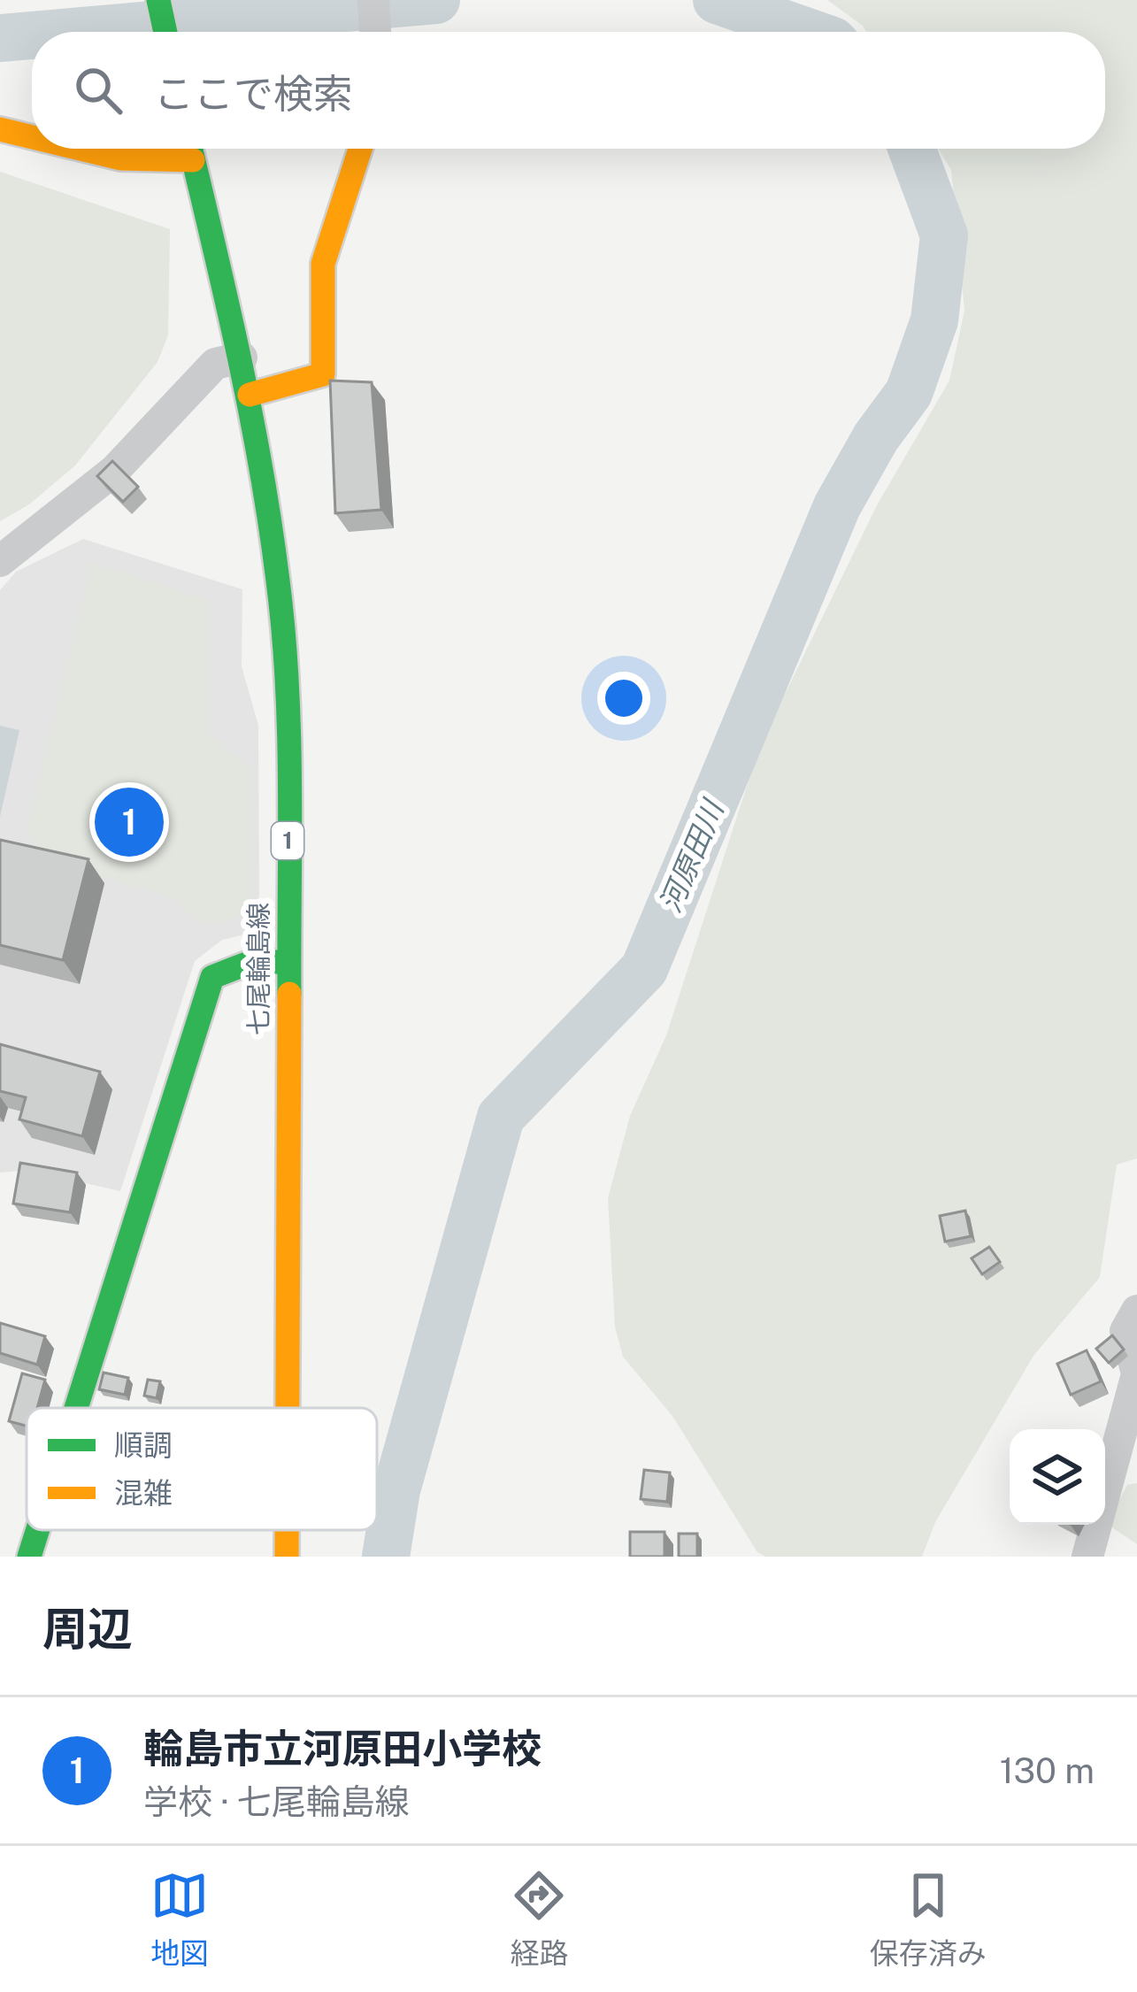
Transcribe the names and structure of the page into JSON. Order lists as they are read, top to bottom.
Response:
{
  "streets": {
    "main road": ["1", "七尾輪島線"]
  },
  "water": ["河原田川"],
  "legend": ["順調", "混雑"],
  "page": {
    "search": "ここで検索",
    "pins": "1",
    "heading": "周辺",
    "list": [
      {
        "mark": "1",
        "name": "輪島市立河原田小学校",
        "note": "学校 · 七尾輪島線",
        "value": "130 m"
      }
    ],
    "nav": ["地図", "経路", "保存済み"]
  }
}
